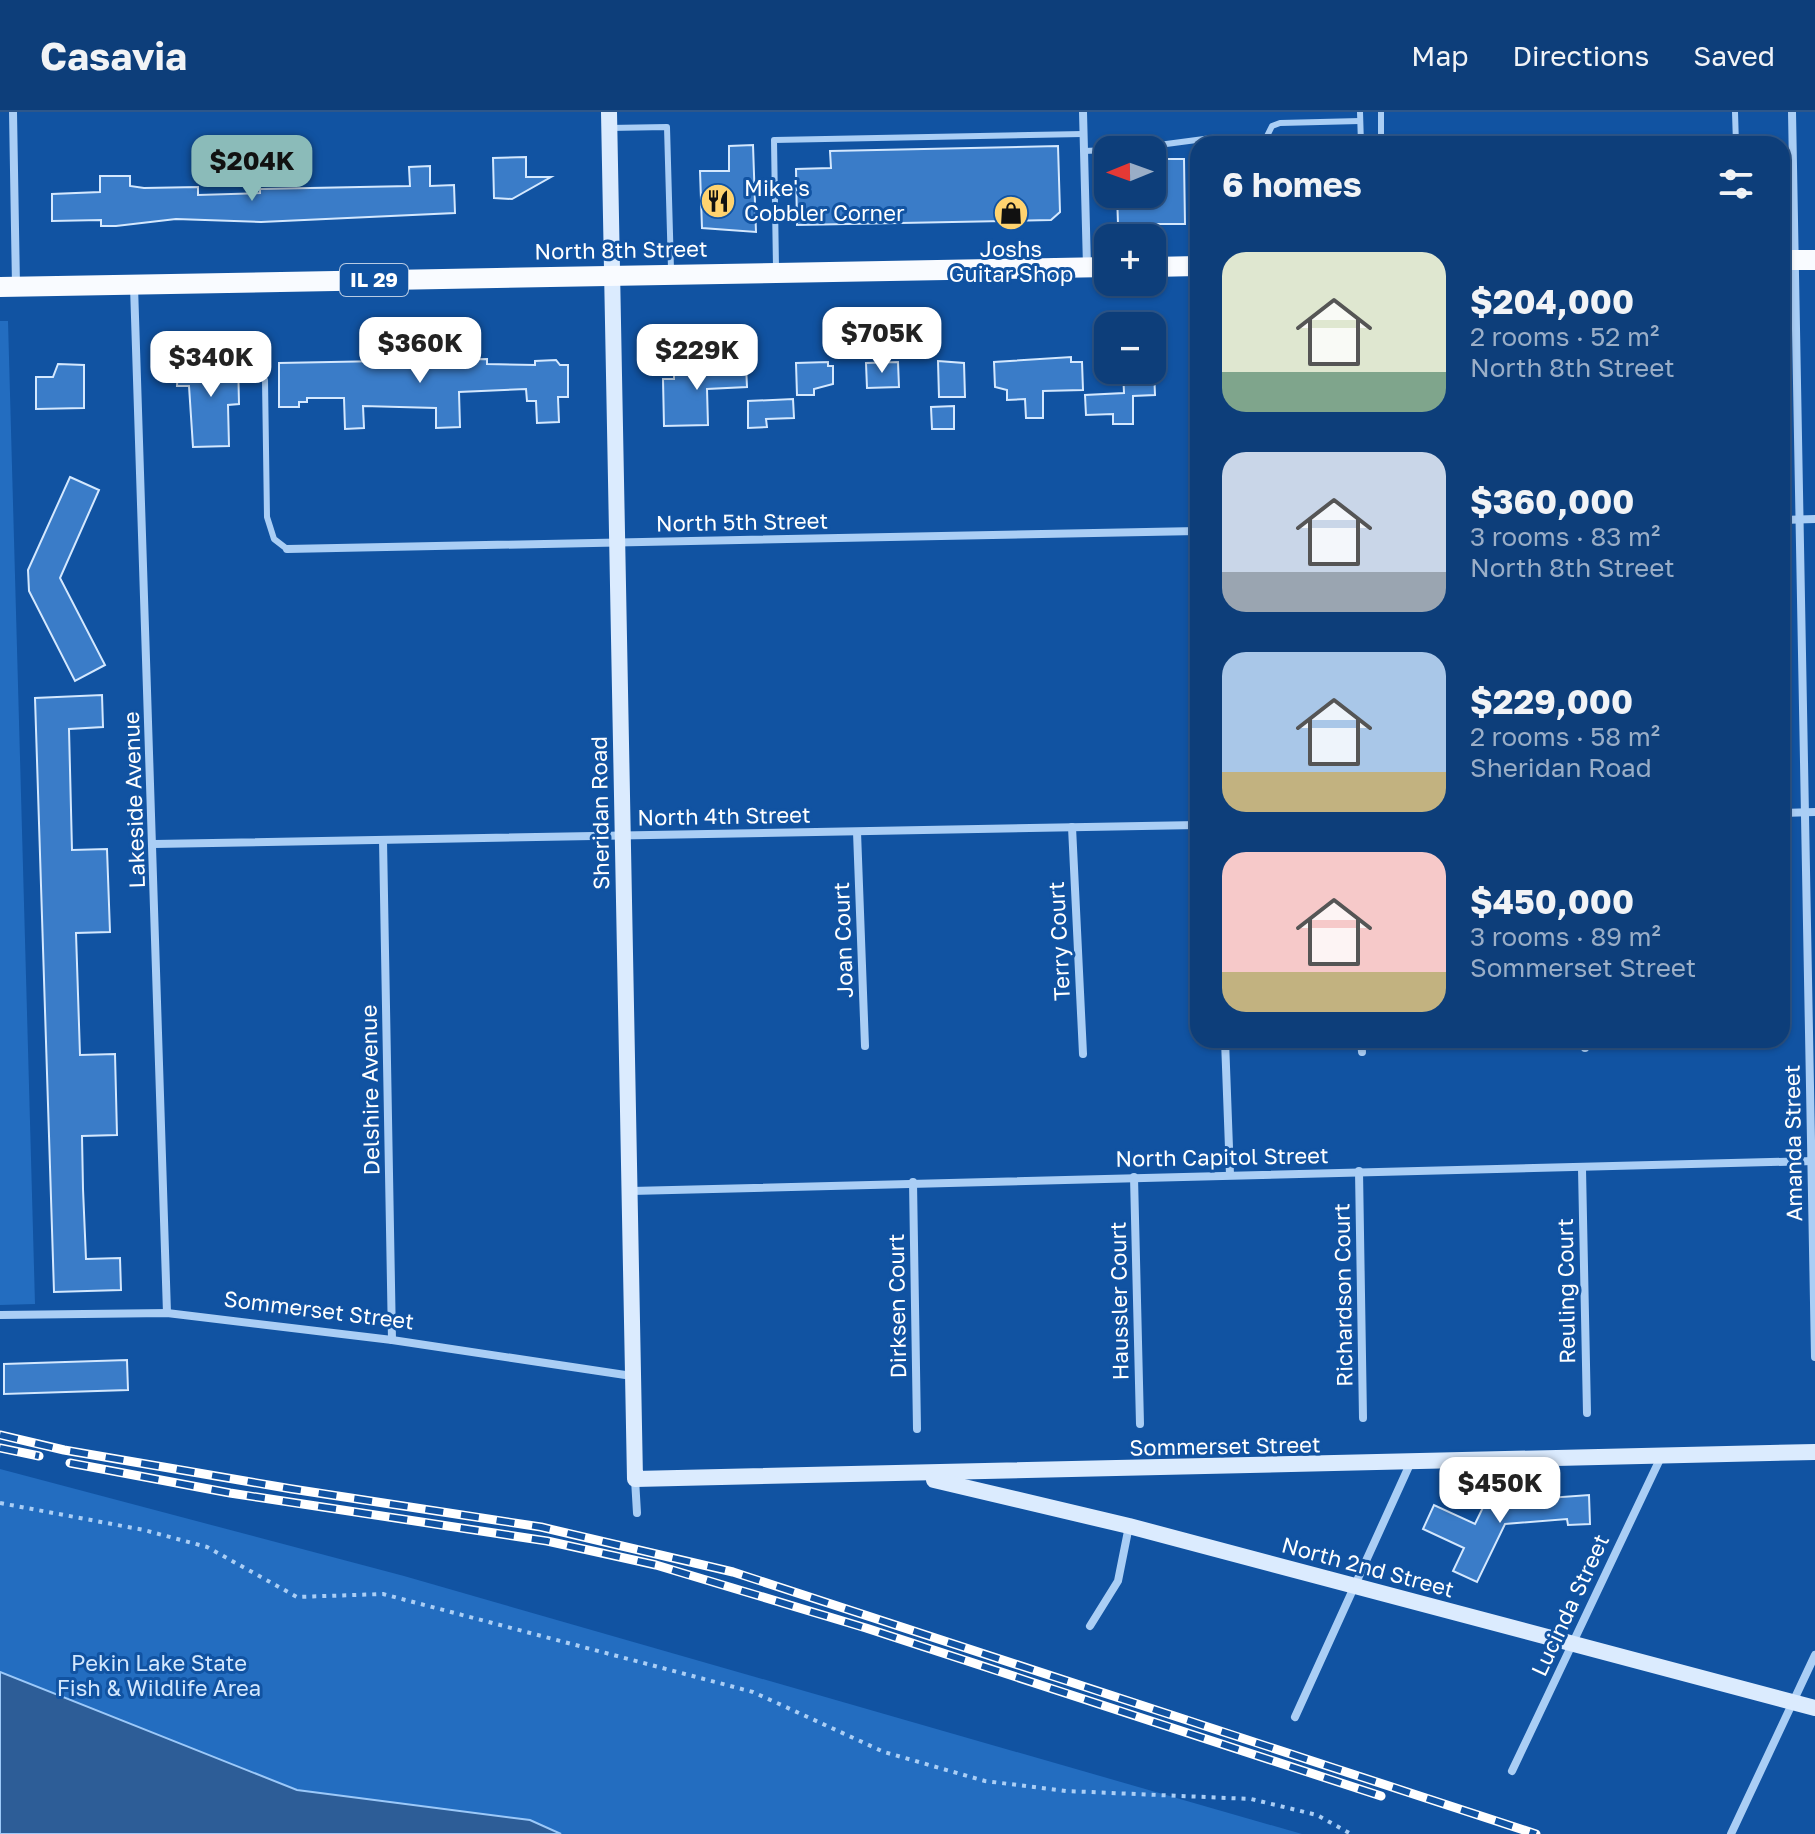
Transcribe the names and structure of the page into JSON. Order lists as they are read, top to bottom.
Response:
{
  "streets": {
    "main road": [
      "North 8th Street",
      "IL 29",
      "Sheridan Road",
      "Sommerset Street",
      "North 2nd Street"
    ],
    "street": [
      "North 5th Street",
      "Lakeside Avenue",
      "North 4th Street",
      "Joan Court",
      "Terry Court",
      "Delshire Avenue",
      "Amanda Street",
      "North Capitol Street",
      "Reuling Court",
      "Richardson Court",
      "Haussler Court",
      "Dirksen Court",
      "Lucinda Street"
    ]
  },
  "crossings": [
    ["North 8th Street", "IL 29"],
    ["North 8th Street", "Lakeside Avenue"],
    ["North 8th Street", "Sheridan Road"],
    ["IL 29", "Lakeside Avenue"],
    ["North 5th Street", "Sheridan Road"],
    ["Lakeside Avenue", "North 4th Street"],
    ["Lakeside Avenue", "Sommerset Street"],
    ["Sheridan Road", "North 4th Street"],
    ["Sheridan Road", "North Capitol Street"],
    ["Sheridan Road", "Sommerset Street"],
    ["North 4th Street", "Joan Court"],
    ["North 4th Street", "Terry Court"],
    ["North 4th Street", "Delshire Avenue"],
    ["Delshire Avenue", "Sommerset Street"],
    ["Amanda Street", "North Capitol Street"],
    ["North Capitol Street", "Reuling Court"],
    ["North Capitol Street", "Richardson Court"],
    ["North Capitol Street", "Haussler Court"],
    ["North Capitol Street", "Dirksen Court"],
    ["Sommerset Street", "North 2nd Street"],
    ["Sommerset Street", "Lucinda Street"],
    ["North 2nd Street", "Lucinda Street"]
  ],
  "parks": ["Pekin Lake State Fish & Wildlife Area"],
  "places": {
    "restaurant": ["Mike's Cobbler Corner"],
    "shop": ["Joshs Guitar Shop"]
  },
  "north": "left",
  "page": {
    "header": "Casavia",
    "nav": ["Map", "Directions", "Saved"],
    "price": [
      "$204K",
      "$705K",
      "$360K",
      "$229K",
      "$340K",
      "$450K"
    ],
    "map_buttons": ["+", "−"],
    "heading": "6 homes",
    "list": [
      {
        "name": "$204,000",
        "note": "2 rooms · 52 m² · North 8th Street"
      },
      {
        "name": "$360,000",
        "note": "3 rooms · 83 m² · North 8th Street"
      },
      {
        "name": "$229,000",
        "note": "2 rooms · 58 m² · Sheridan Road"
      },
      {
        "name": "$450,000",
        "note": "3 rooms · 89 m² · Sommerset Street"
      }
    ]
  }
}
